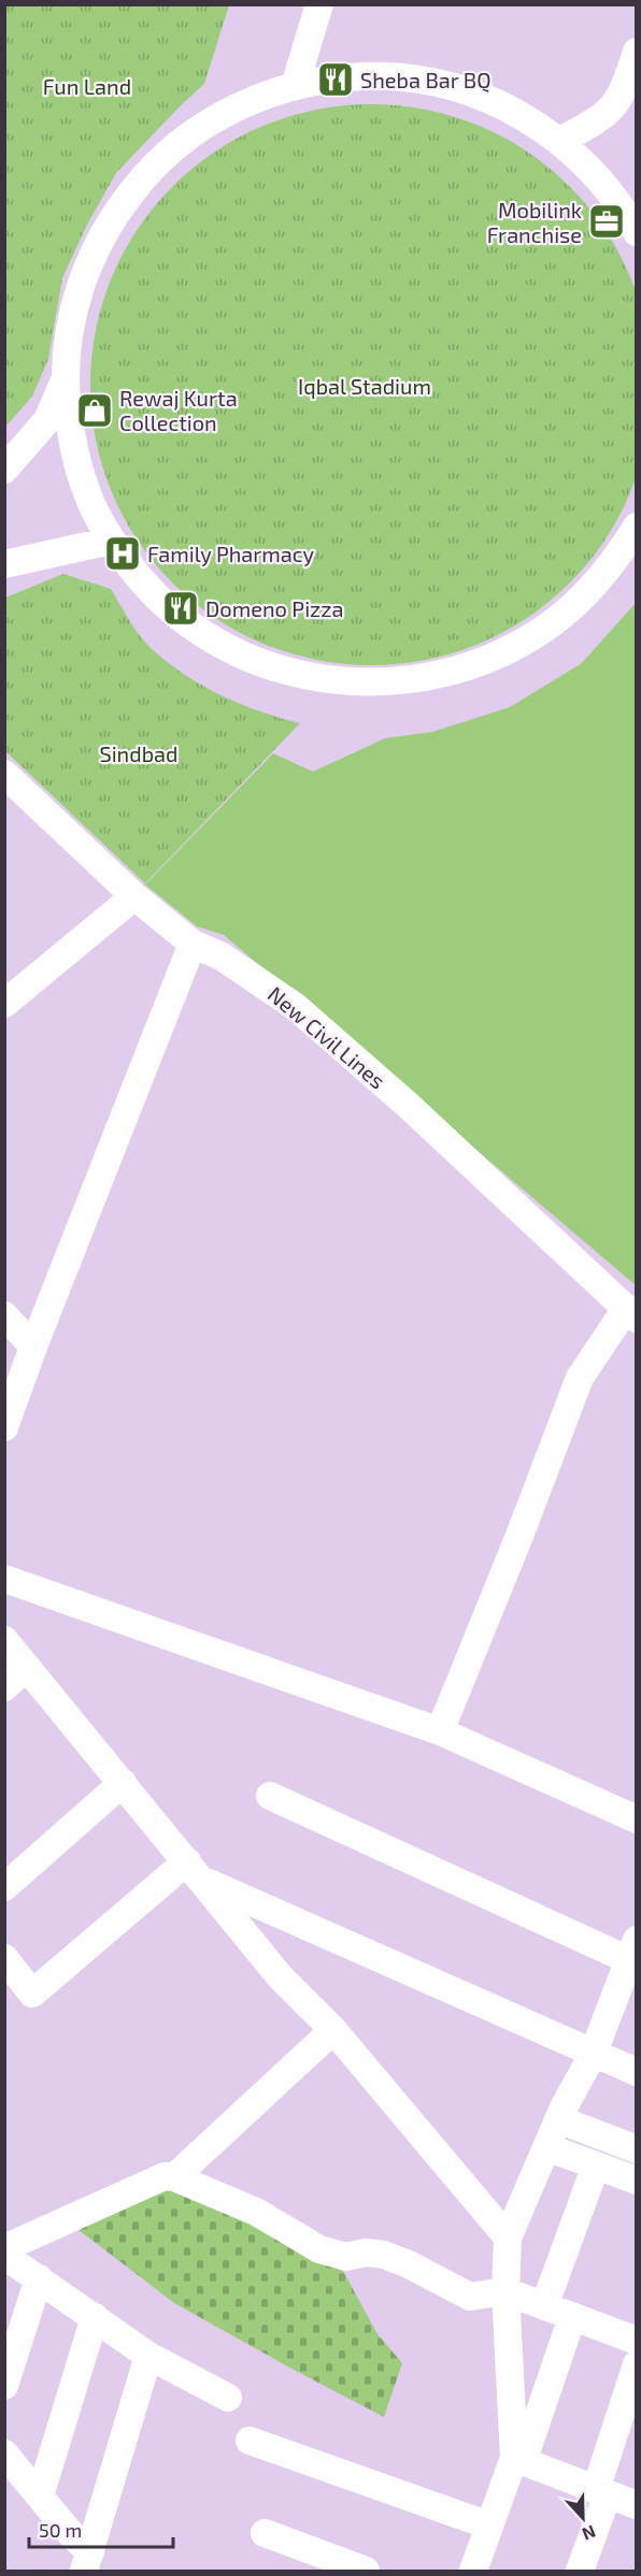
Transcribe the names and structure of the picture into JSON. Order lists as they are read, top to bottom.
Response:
{
  "streets": {
    "street": ["New Civil Lines"]
  },
  "parks": ["Fun Land", "Iqbal Stadium", "Sindbad"],
  "places": {
    "restaurant": ["Sheba Bar BQ", "Domeno Pizza"],
    "office": ["Mobilink Franchise"],
    "shop": ["Rewaj Kurta Collection"],
    "hospital": ["Family Pharmacy"]
  },
  "scale_bar": "50 m",
  "north": "bottom"
}
